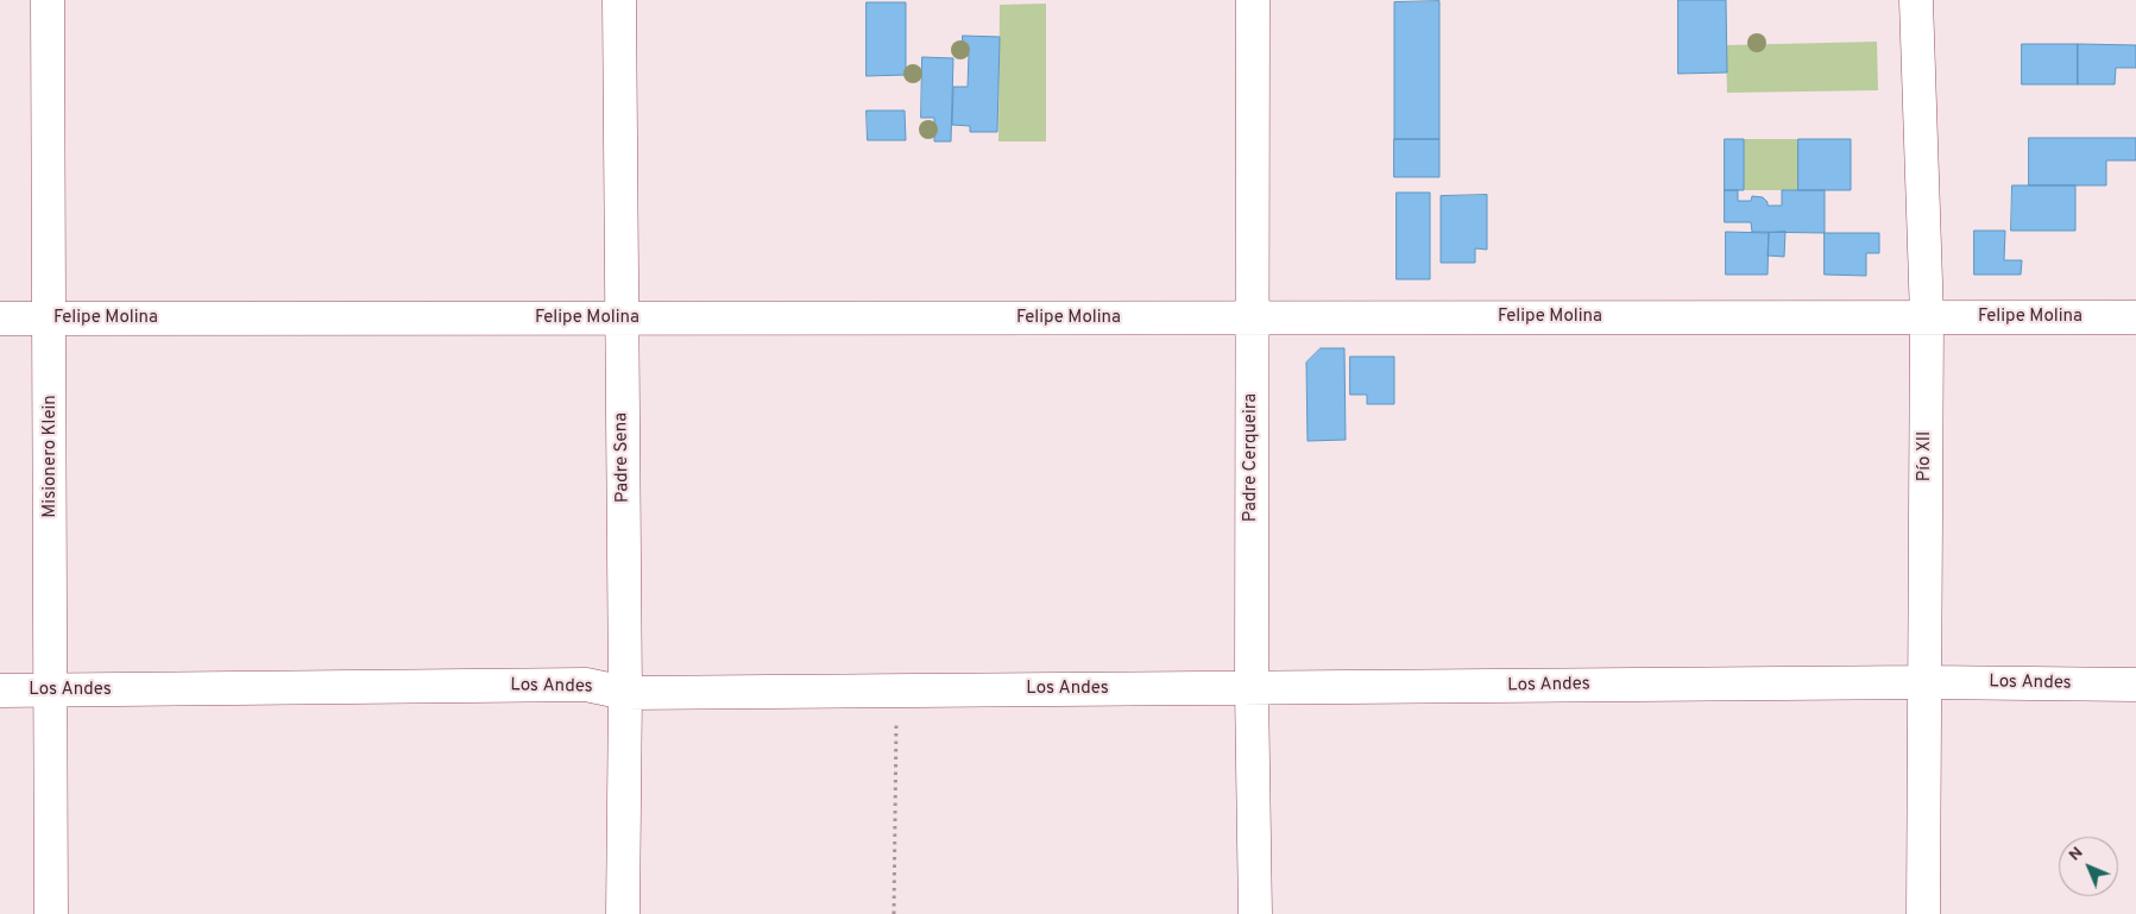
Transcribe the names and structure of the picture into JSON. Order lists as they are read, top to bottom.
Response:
{
  "streets": {
    "street": [
      "Felipe Molina",
      "Misionero Klein",
      "Pío XII",
      "Padre Sena",
      "Padre Cerqueira",
      "Los Andes"
    ]
  },
  "crossings": [
    ["Felipe Molina", "Misionero Klein"],
    ["Felipe Molina", "Pío XII"],
    ["Felipe Molina", "Padre Sena"],
    ["Felipe Molina", "Padre Cerqueira"],
    ["Misionero Klein", "Los Andes"],
    ["Pío XII", "Los Andes"],
    ["Padre Sena", "Los Andes"],
    ["Padre Cerqueira", "Los Andes"]
  ],
  "north": "top left"
}
